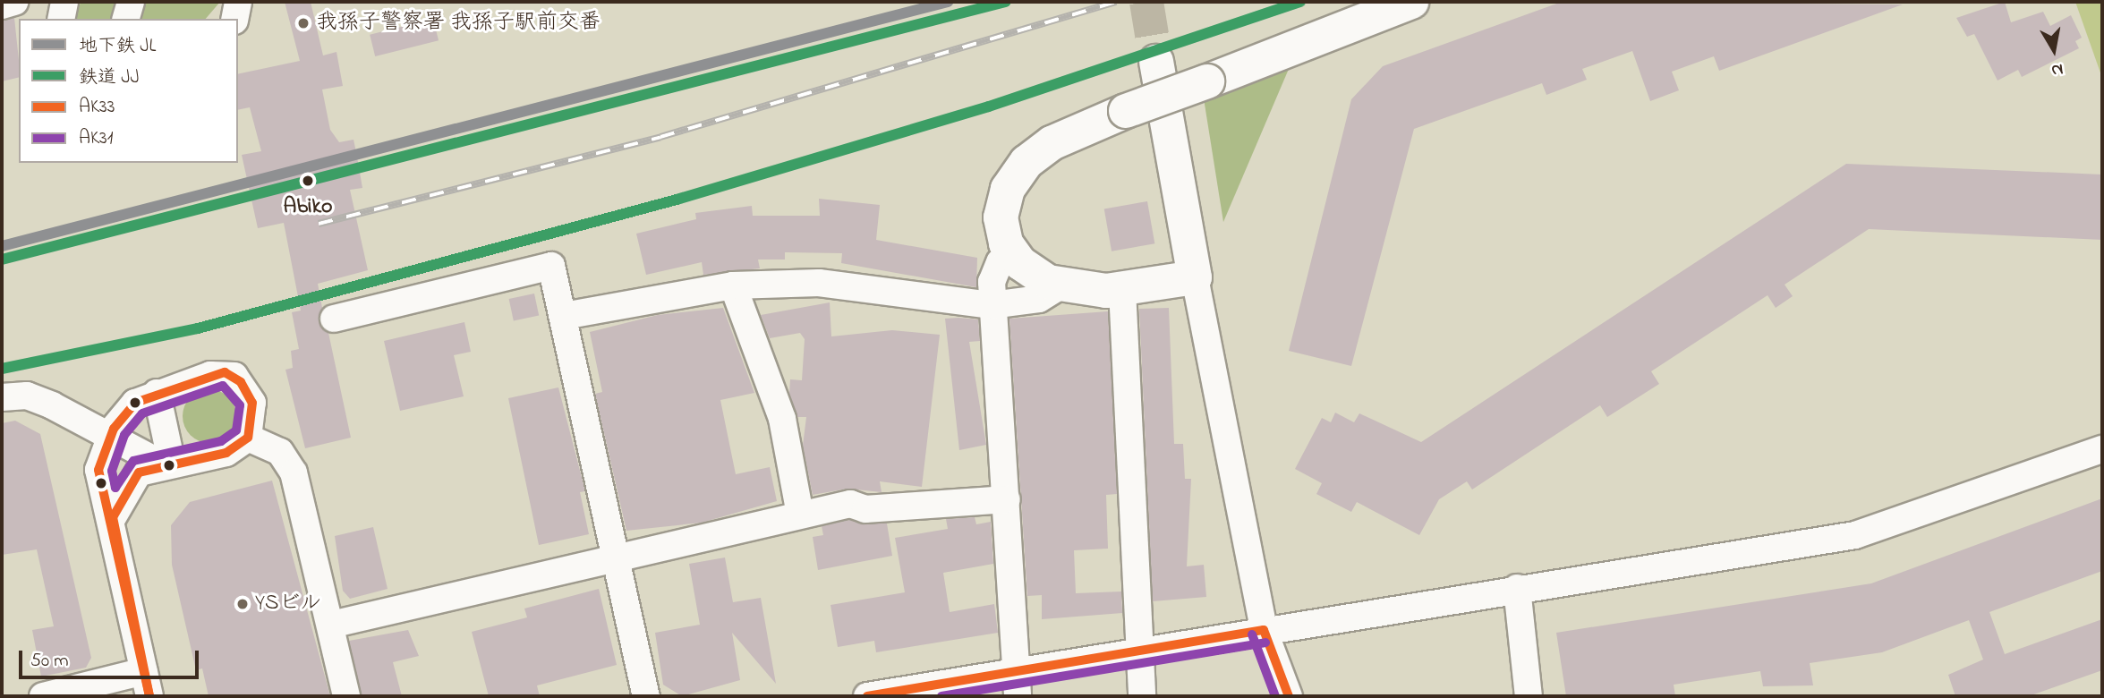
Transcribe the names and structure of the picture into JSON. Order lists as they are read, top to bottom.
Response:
{
  "places": ["我孫子警察署 我孫子駅前交番", "Abiko", "YSビル"],
  "lines": [
    "metro line JL",
    "rail line JJ",
    "transit line AK33",
    "transit line AK31"
  ],
  "legend": [
    "地下鉄 JL",
    "鉄道 JJ",
    "AK33",
    "AK31"
  ],
  "scale_bar": "50 m",
  "north": "bottom"
}
